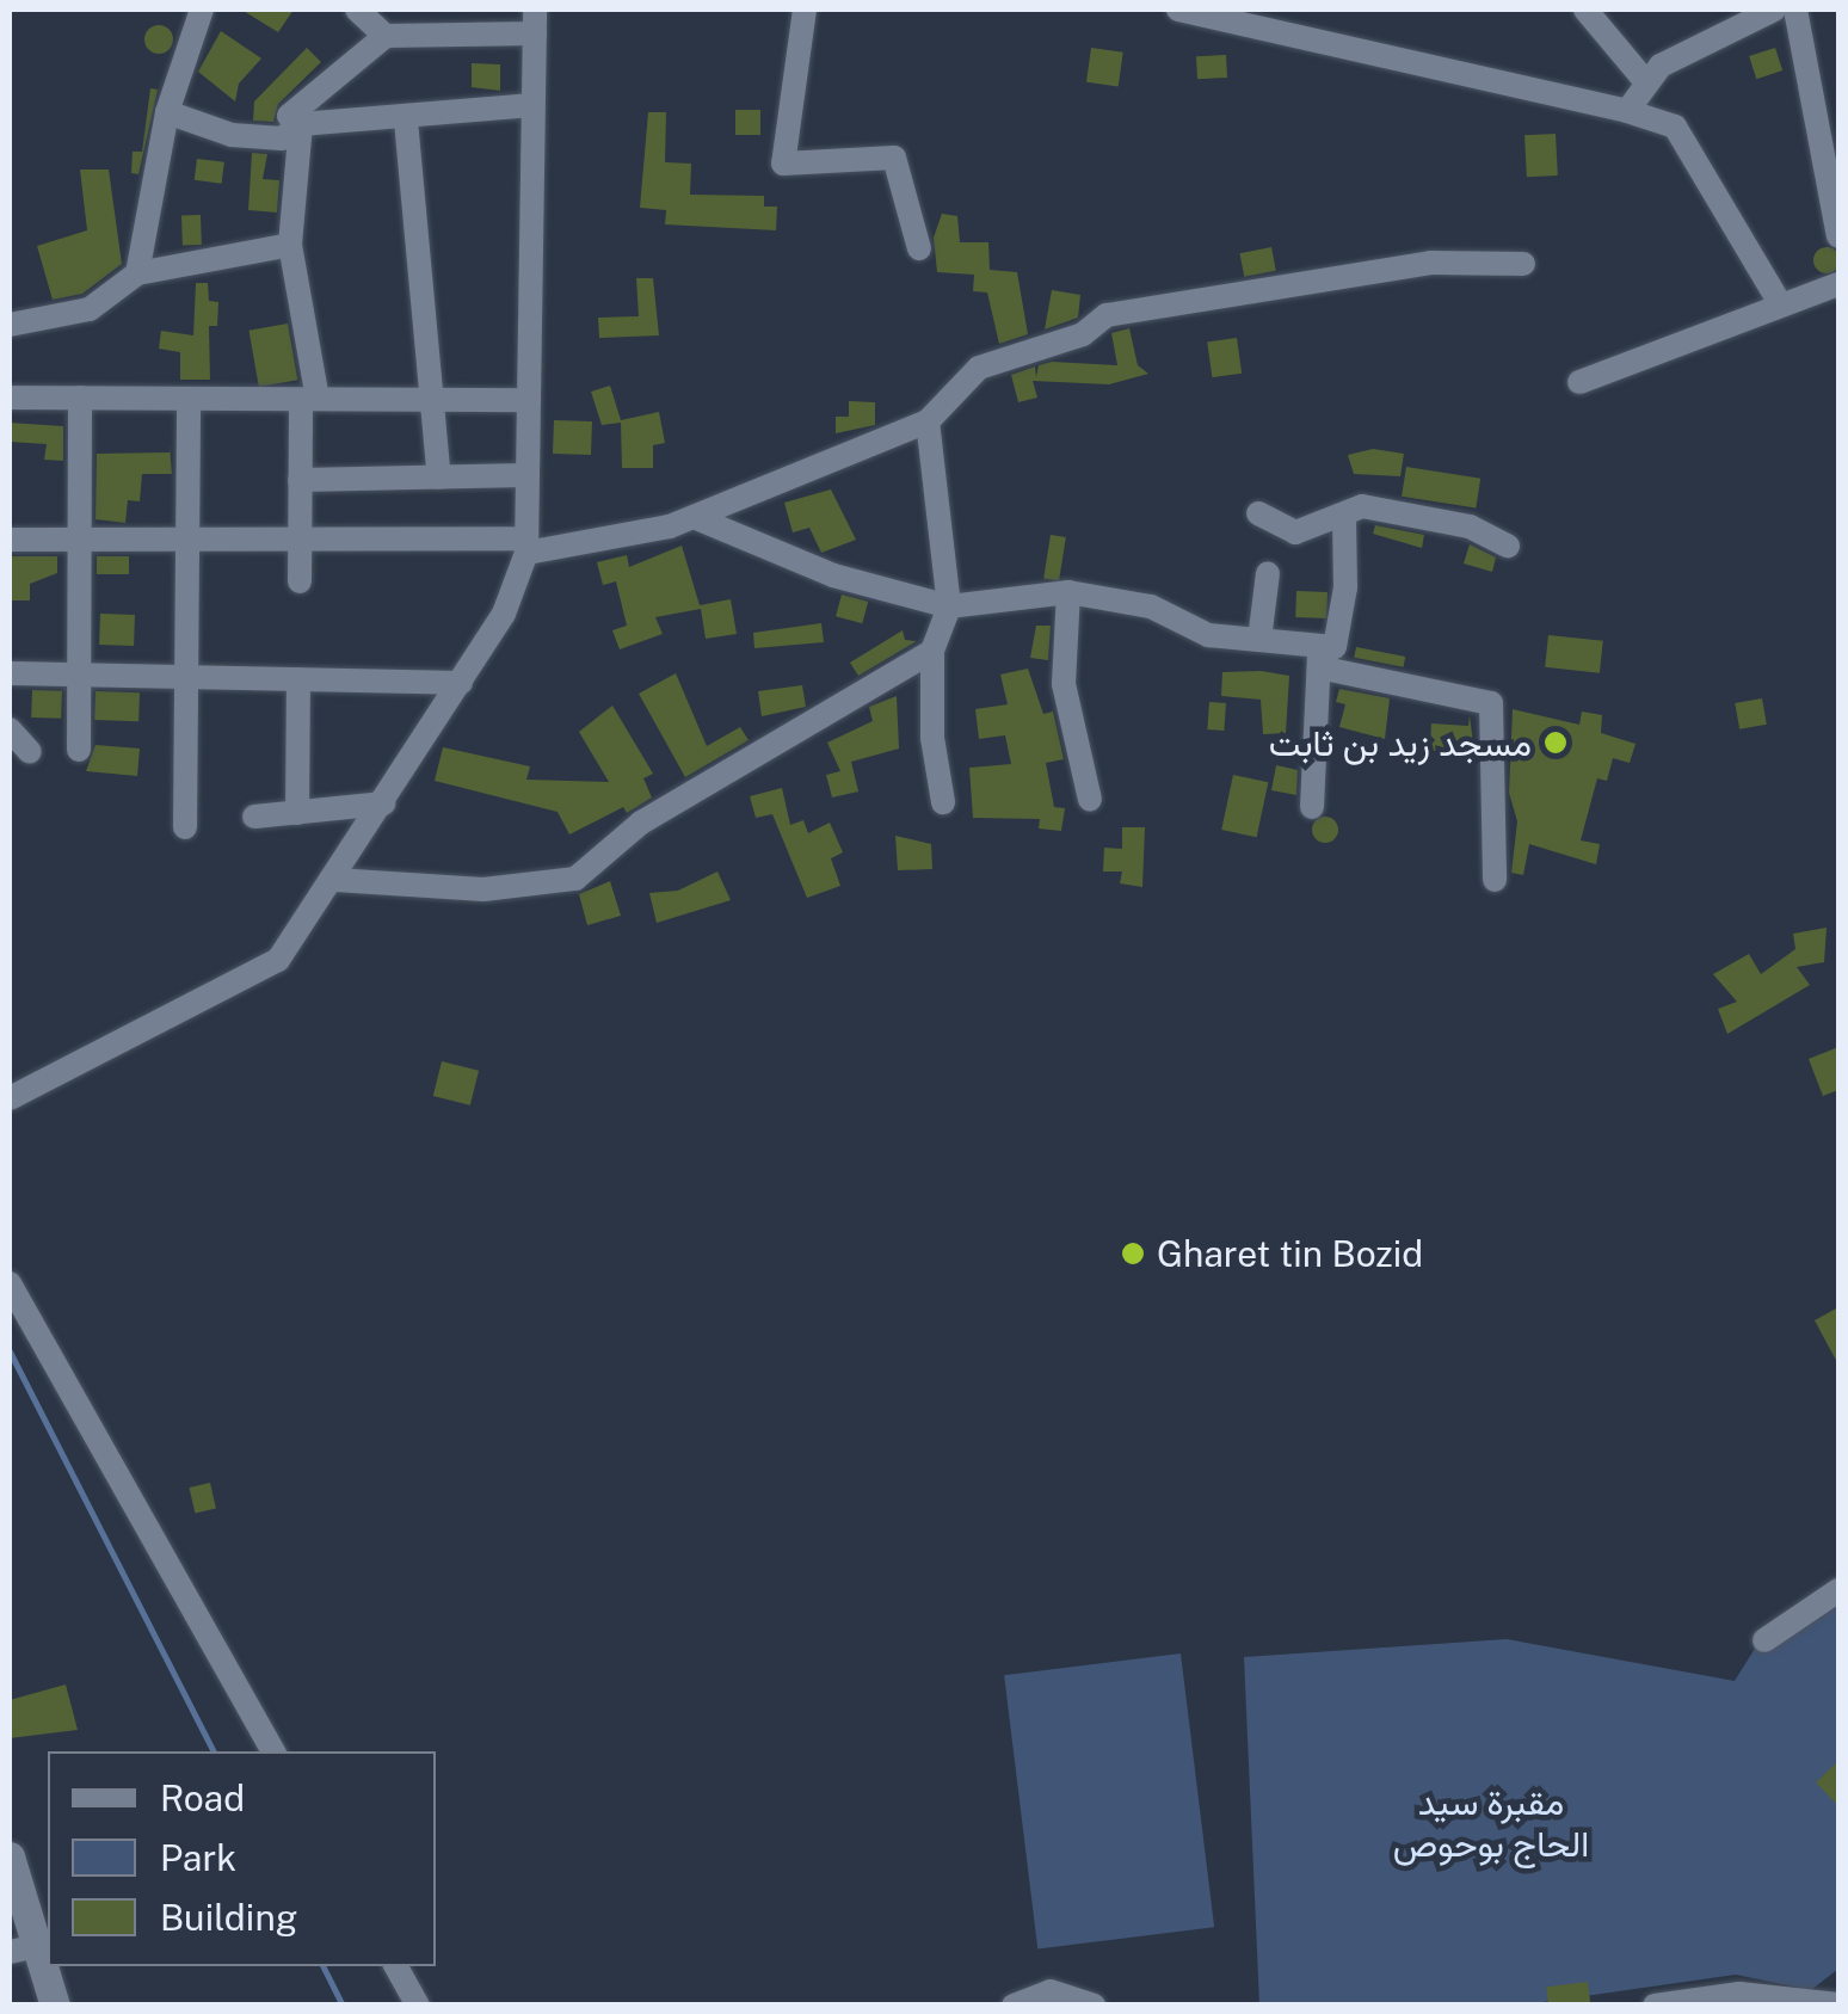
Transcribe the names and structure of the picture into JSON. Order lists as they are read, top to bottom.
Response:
{
  "parks": ["مقبرة سيد الحاج بوحوص"],
  "places": ["مسجد زيد بن ثابت", "Gharet tin Bozid"],
  "legend": ["Road", "Park", "Building"]
}
